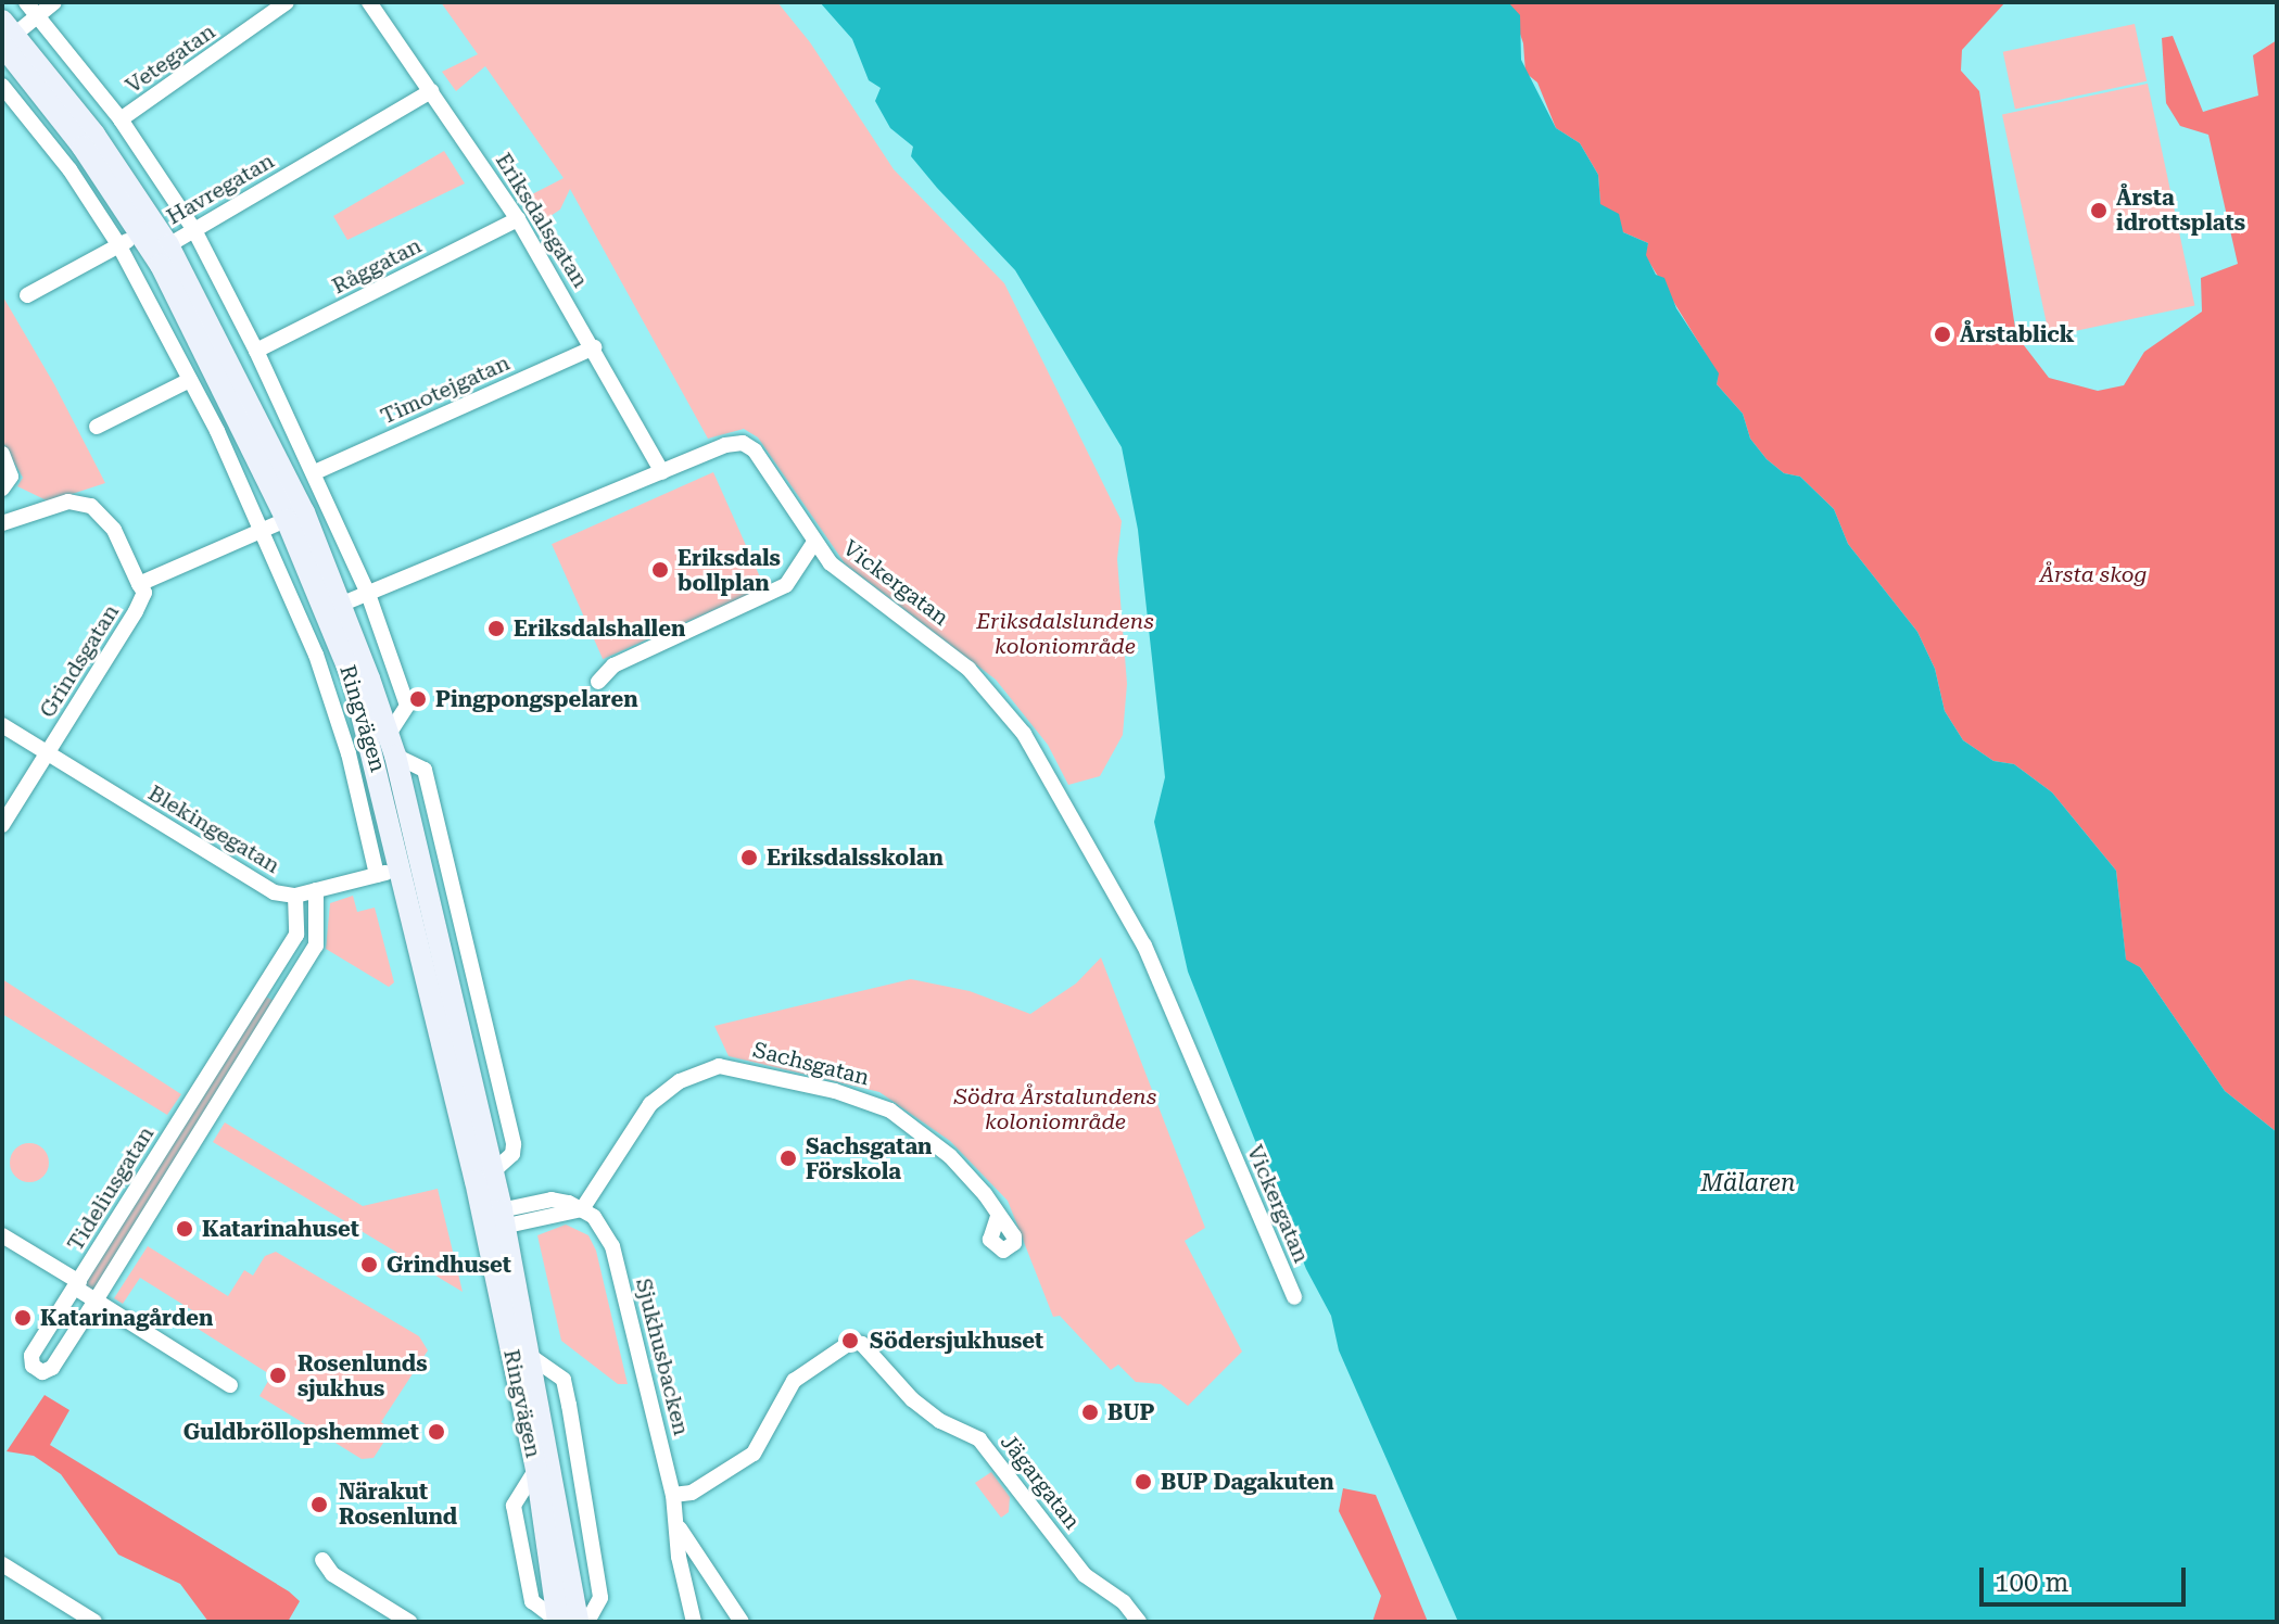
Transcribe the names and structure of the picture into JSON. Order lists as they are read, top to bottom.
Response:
{
  "streets": {
    "main road": ["Ringvägen"],
    "street": [
      "Vetegatan",
      "Havregatan",
      "Eriksdalsgatan",
      "Råggatan",
      "Timotejgatan",
      "Vickergatan",
      "Grindsgatan",
      "Blekingegatan",
      "Sachsgatan",
      "Tideliusgatan",
      "Sjukhusbacken",
      "Jägargatan"
    ]
  },
  "crossings": [
    ["Vetegatan", "Ringvägen"],
    ["Havregatan", "Eriksdalsgatan"],
    ["Havregatan", "Ringvägen"],
    ["Eriksdalsgatan", "Råggatan"],
    ["Eriksdalsgatan", "Timotejgatan"],
    ["Eriksdalsgatan", "Vickergatan"],
    ["Råggatan", "Ringvägen"],
    ["Timotejgatan", "Ringvägen"],
    ["Vickergatan", "Ringvägen"],
    ["Grindsgatan", "Blekingegatan"],
    ["Ringvägen", "Blekingegatan"],
    ["Blekingegatan", "Tideliusgatan"],
    ["Sachsgatan", "Sjukhusbacken"],
    ["Sjukhusbacken", "Jägargatan"]
  ],
  "water": ["Mälaren"],
  "parks": ["Årsta skog", "Eriksdalslundens koloniområde", "Södra Årstalundens koloniområde"],
  "places": [
    "Årsta idrottsplats",
    "Årstablick",
    "Eriksdals bollplan",
    "Eriksdalshallen",
    "Pingpongspelaren",
    "Eriksdalsskolan",
    "Sachsgatan Förskola",
    "Katarinahuset",
    "Grindhuset",
    "Katarinagården",
    "Södersjukhuset",
    "Rosenlunds sjukhus",
    "BUP",
    "Guldbröllopshemmet",
    "BUP Dagakuten",
    "Närakut Rosenlund"
  ],
  "scale_bar": "100 m"
}
